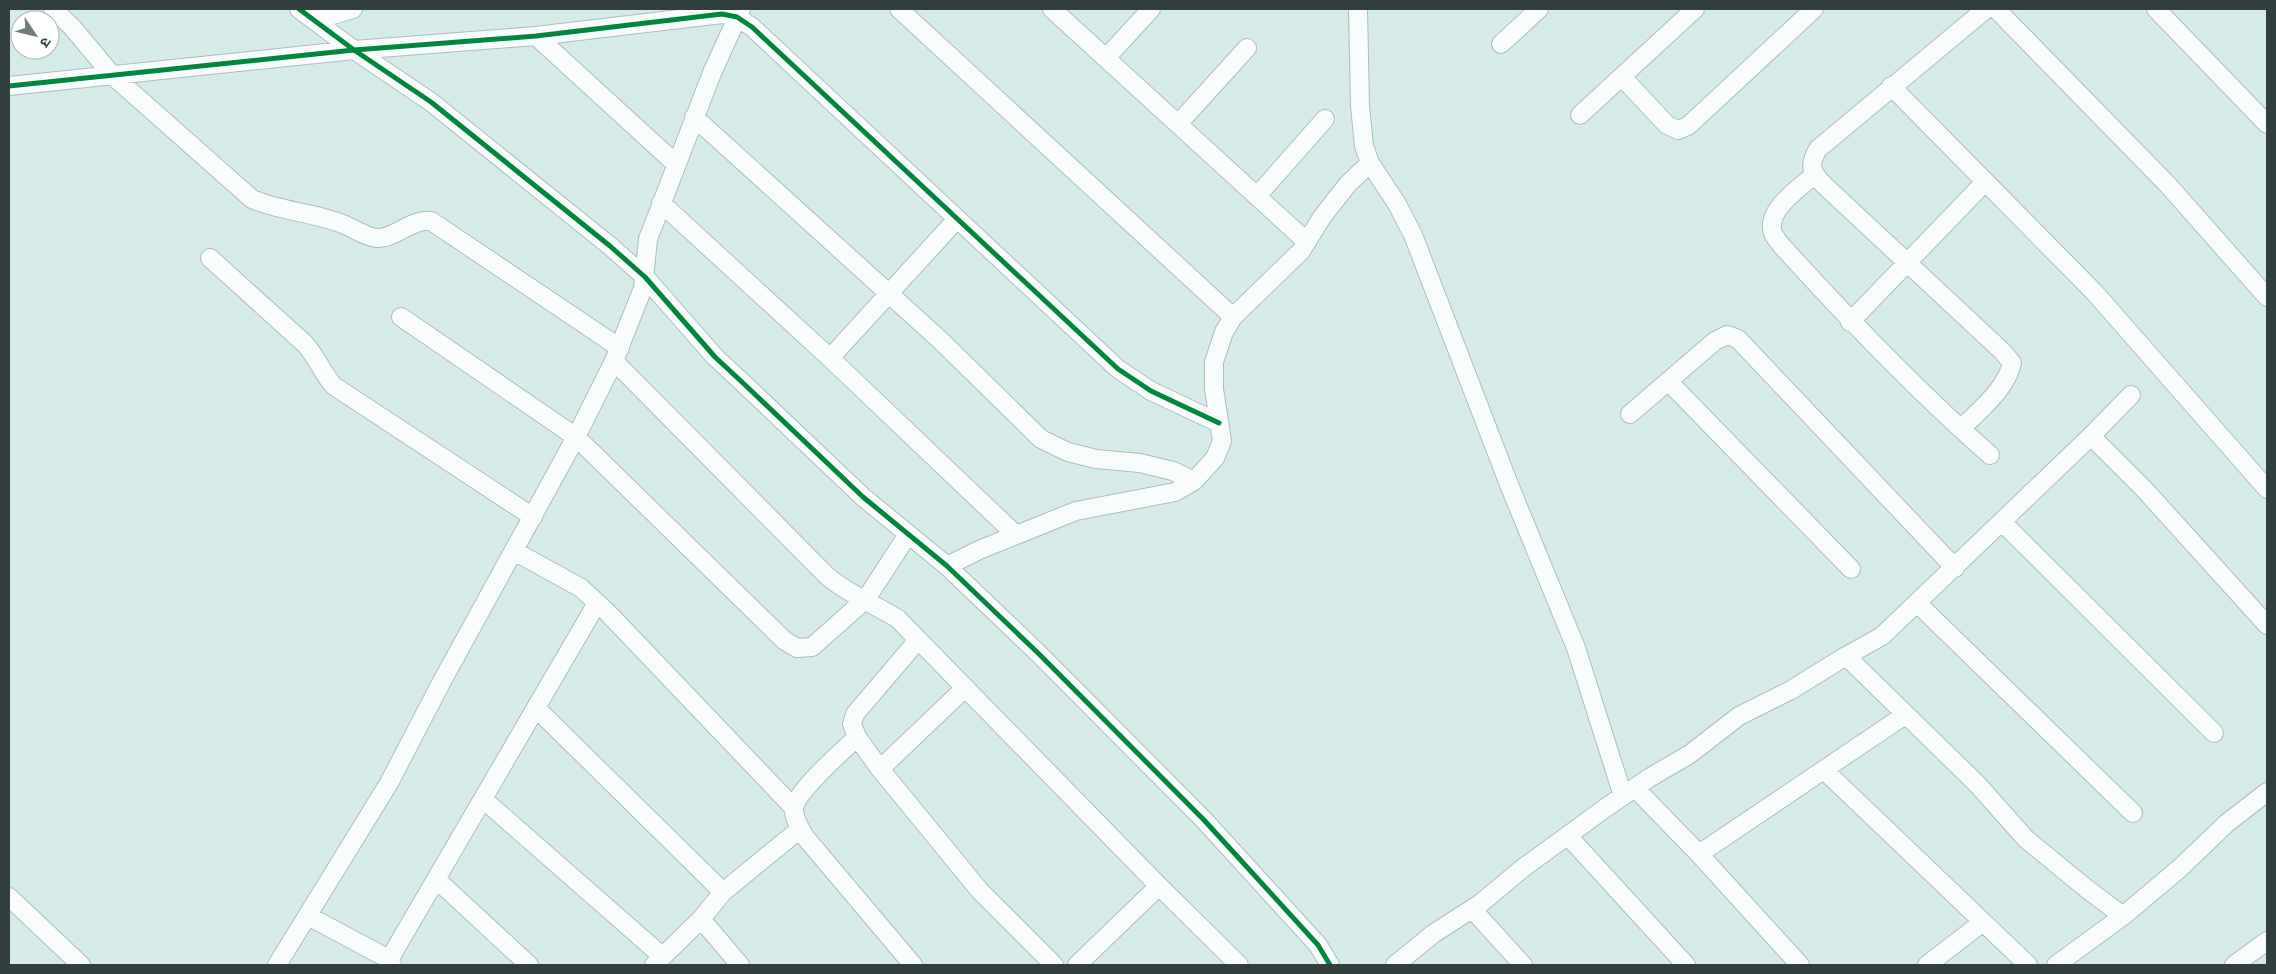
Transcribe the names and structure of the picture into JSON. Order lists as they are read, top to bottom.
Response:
{
  "north": "bottom right"
}
